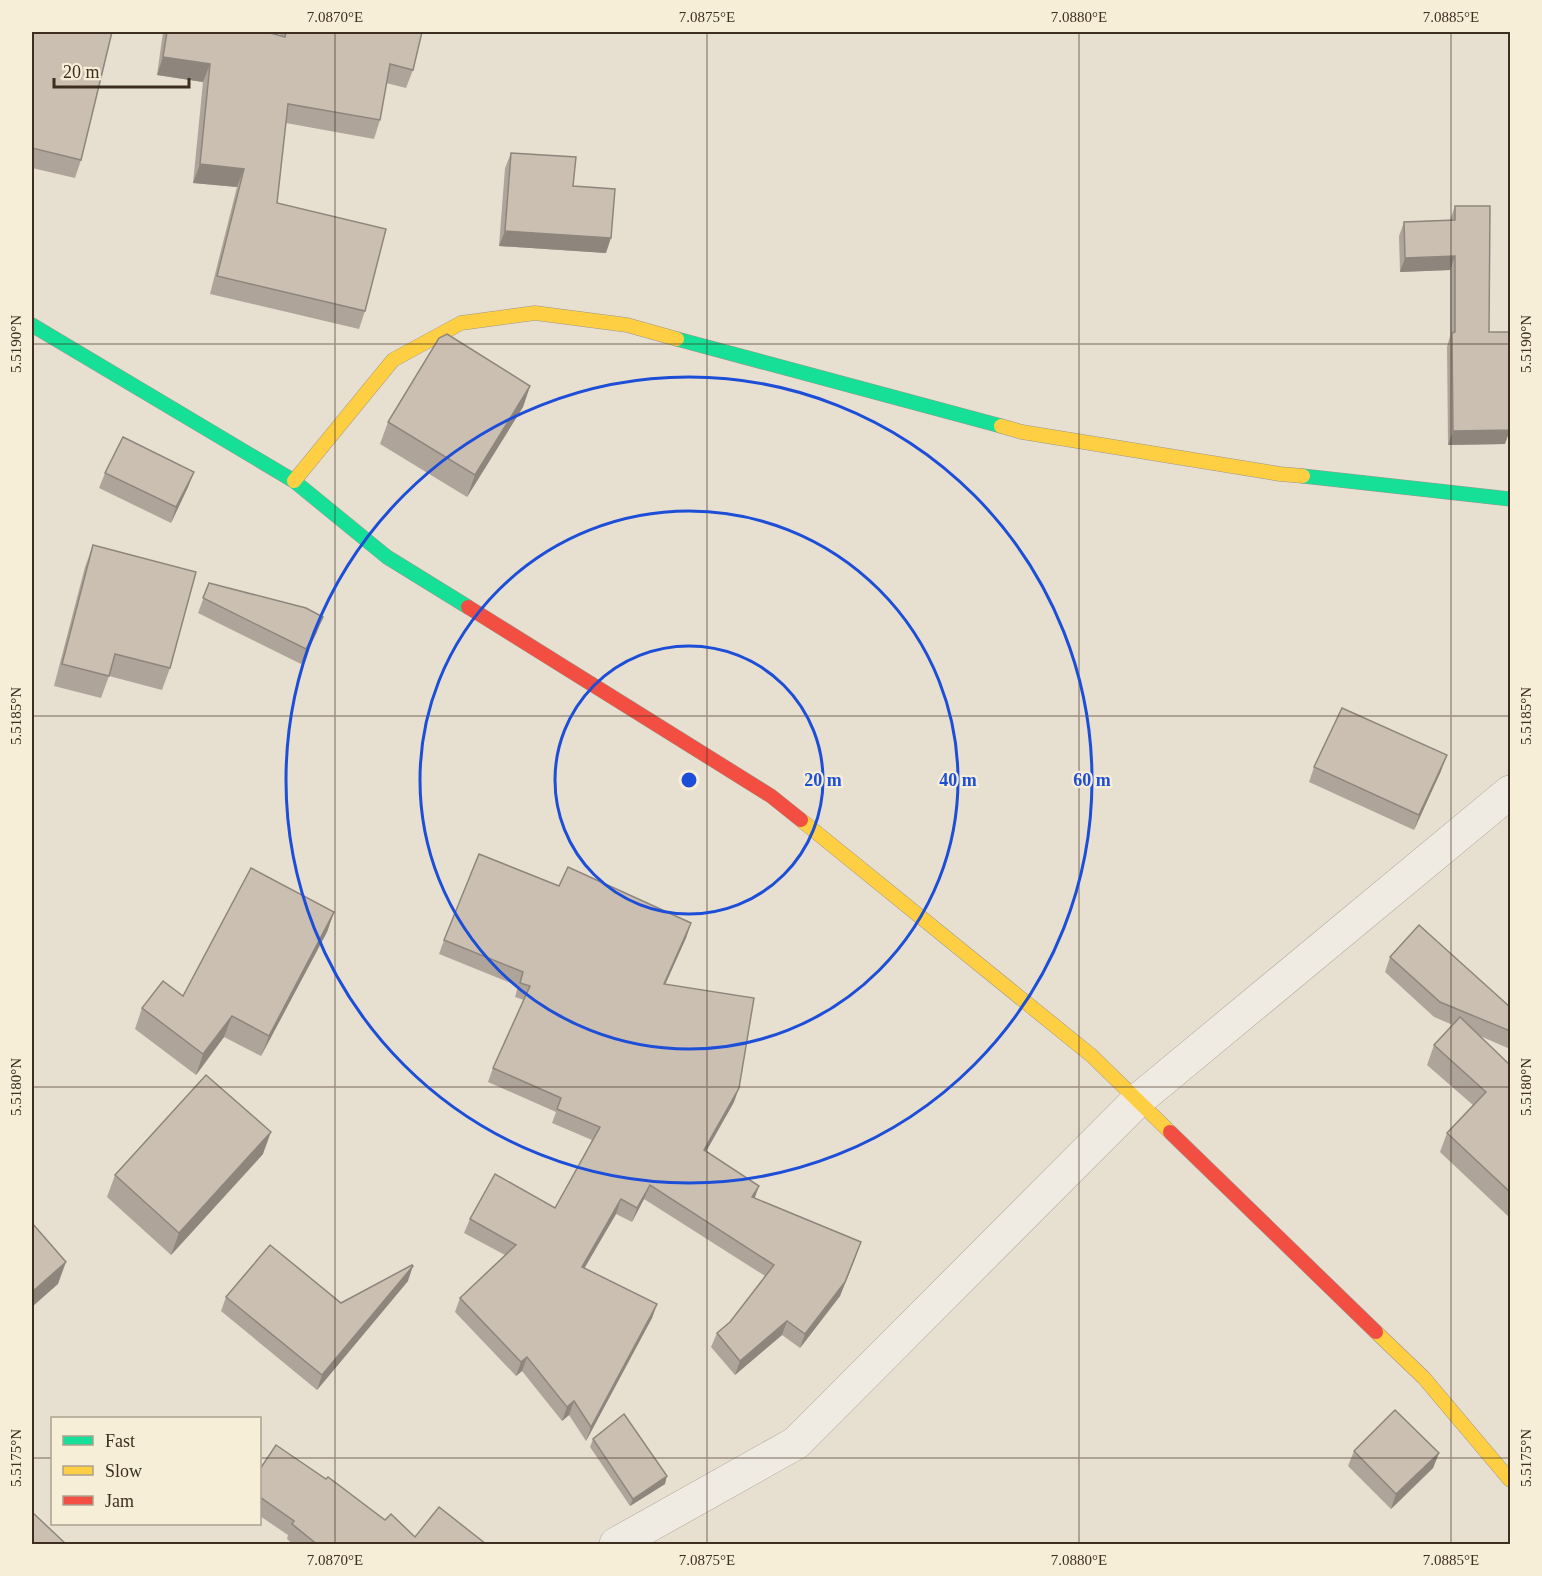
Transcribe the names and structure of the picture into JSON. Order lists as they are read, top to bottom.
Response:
{
  "legend": ["Fast", "Slow", "Jam"],
  "scale_bar": "20 m",
  "coordinates": [
    "7.0870°E",
    "7.0875°E",
    "7.0880°E",
    "7.0885°E",
    "5.5190°N",
    "5.5185°N",
    "5.5180°N",
    "5.5175°N"
  ],
  "rings": ["20 m", "40 m", "60 m"]
}
